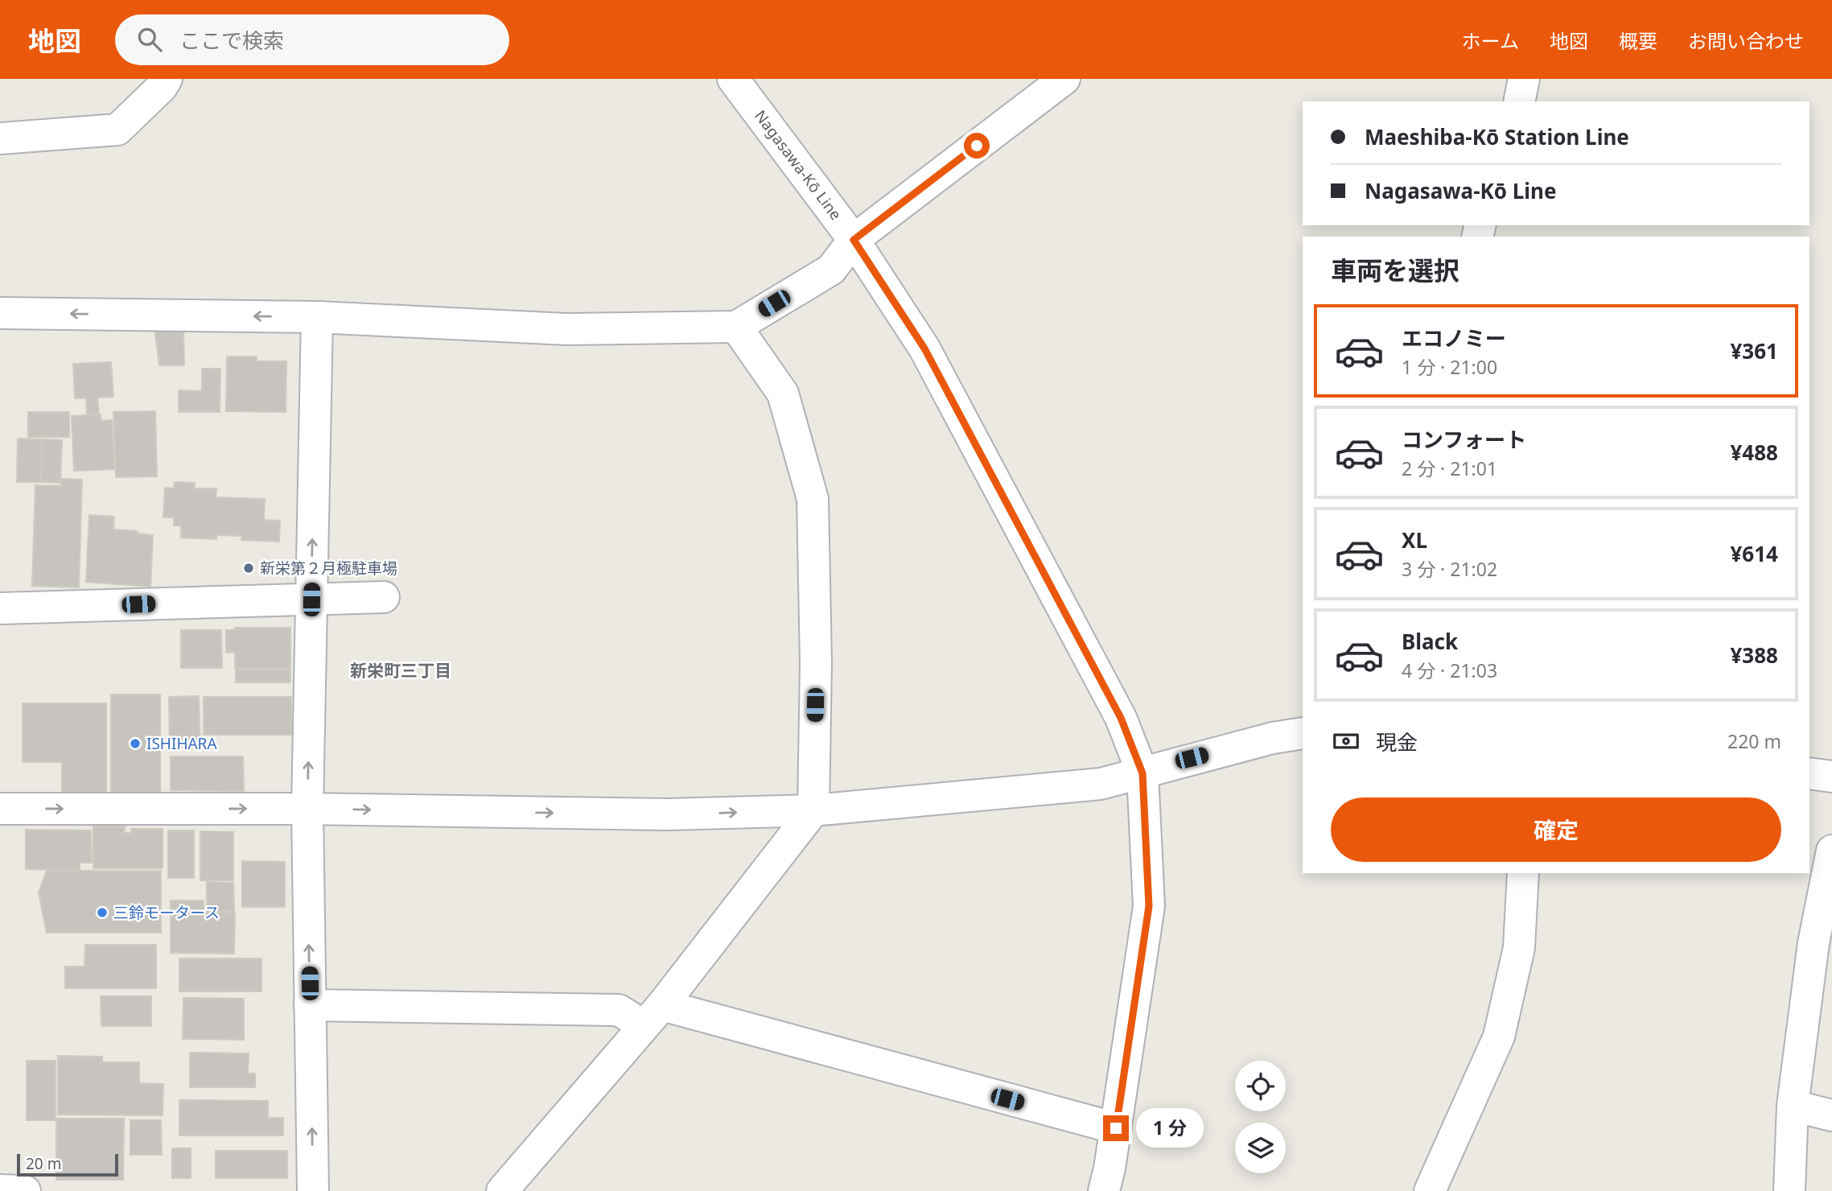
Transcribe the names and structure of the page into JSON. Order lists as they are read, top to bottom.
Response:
{
  "streets": {
    "street": ["Nagasawa-Kō Line"]
  },
  "districts": ["新栄町三丁目"],
  "places": ["新栄第２月極駐車場", "ISHIHARA", "三鈴モータース"],
  "scale_bar": "20 m",
  "page": {
    "header": "地図",
    "search": "ここで検索",
    "nav": [
      "ホーム",
      "地図",
      "概要",
      "お問い合わせ"
    ],
    "banner": ["Maeshiba-Kō Station Line", "Nagasawa-Kō Line"],
    "heading": "車両を選択",
    "list": [
      {
        "name": "エコノミー",
        "note": "1 分 · 21:00",
        "value": "¥361"
      },
      {
        "name": "コンフォート",
        "note": "2 分 · 21:01",
        "value": "¥488"
      },
      {
        "name": "XL",
        "note": "3 分 · 21:02",
        "value": "¥614"
      },
      {
        "name": "Black",
        "note": "4 分 · 21:03",
        "value": "¥388"
      }
    ],
    "pay": ["現金", "220 m"],
    "buttons": "確定",
    "bubble": "1 分",
    "scale": "20 m"
  }
}
